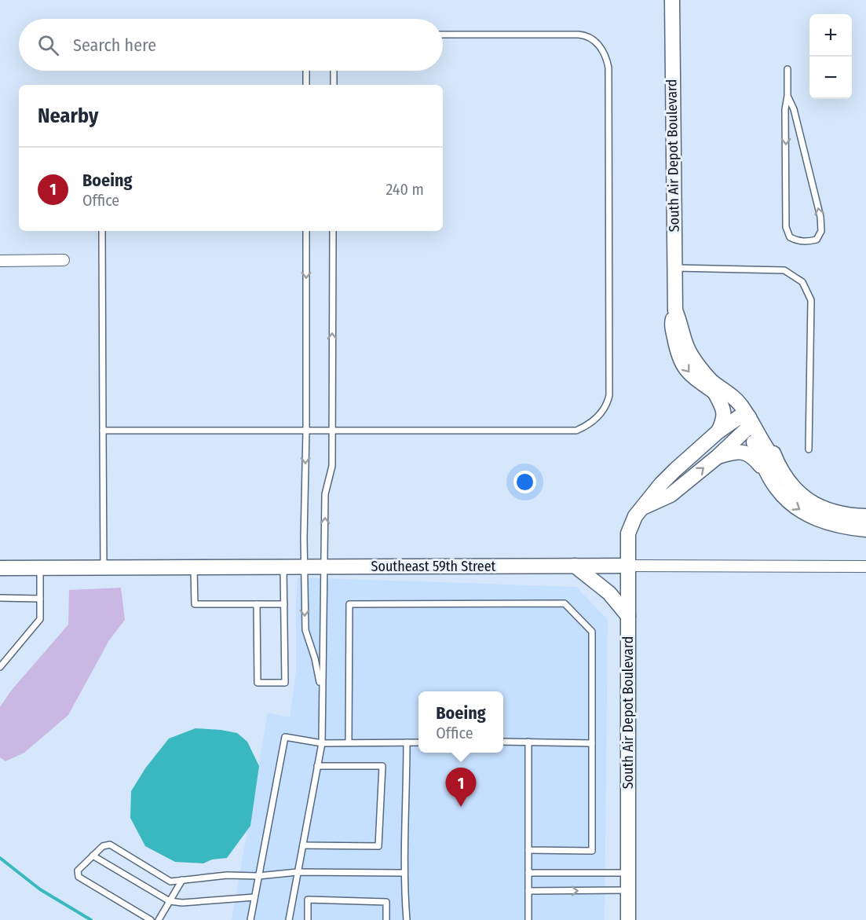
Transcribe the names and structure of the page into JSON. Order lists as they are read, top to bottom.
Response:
{
  "streets": {
    "main road": ["South Air Depot Boulevard", "Southeast 59th Street"]
  },
  "crossings": [
    ["South Air Depot Boulevard", "Southeast 59th Street"]
  ],
  "page": {
    "map_buttons": ["+", "−"],
    "search": "Search here",
    "heading": "Nearby",
    "list": [
      {
        "mark": "1",
        "name": "Boeing",
        "note": "Office",
        "value": "240 m"
      }
    ],
    "popup": ["Boeing", "Office"],
    "pins": "1"
  }
}
